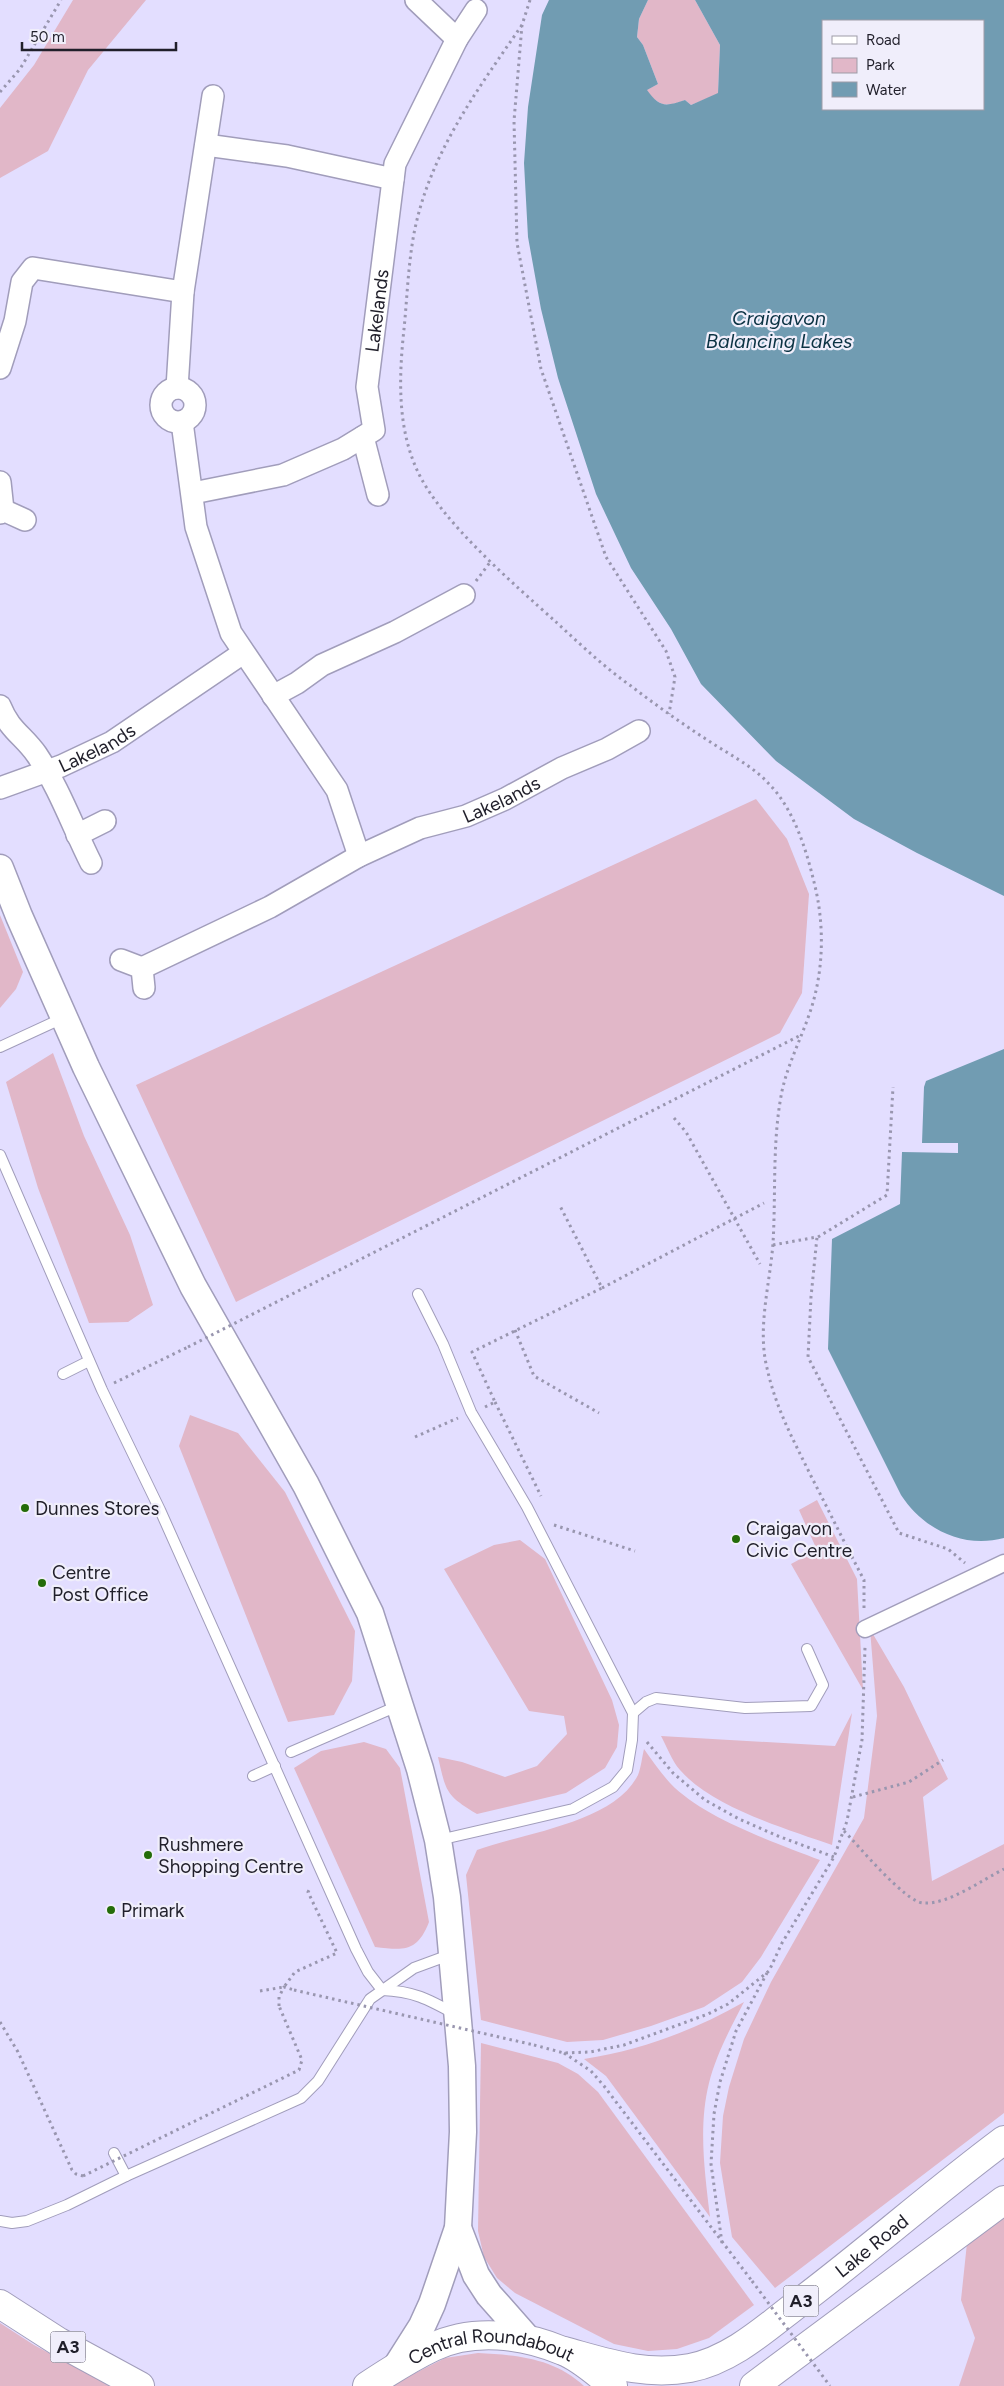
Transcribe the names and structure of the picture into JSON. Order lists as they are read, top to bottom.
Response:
{
  "streets": {
    "highway": ["Lake Road", "A3", "Central Roundabout"],
    "street": ["Lakelands"]
  },
  "crossings": [
    ["Lake Road", "Central Roundabout"]
  ],
  "water": ["Craigavon Balancing Lakes"],
  "places": [
    "Dunnes Stores",
    "Craigavon Civic Centre",
    "Centre Post Office",
    "Rushmere Shopping Centre",
    "Primark"
  ],
  "legend": ["Road", "Park", "Water"],
  "scale_bar": "50 m"
}
